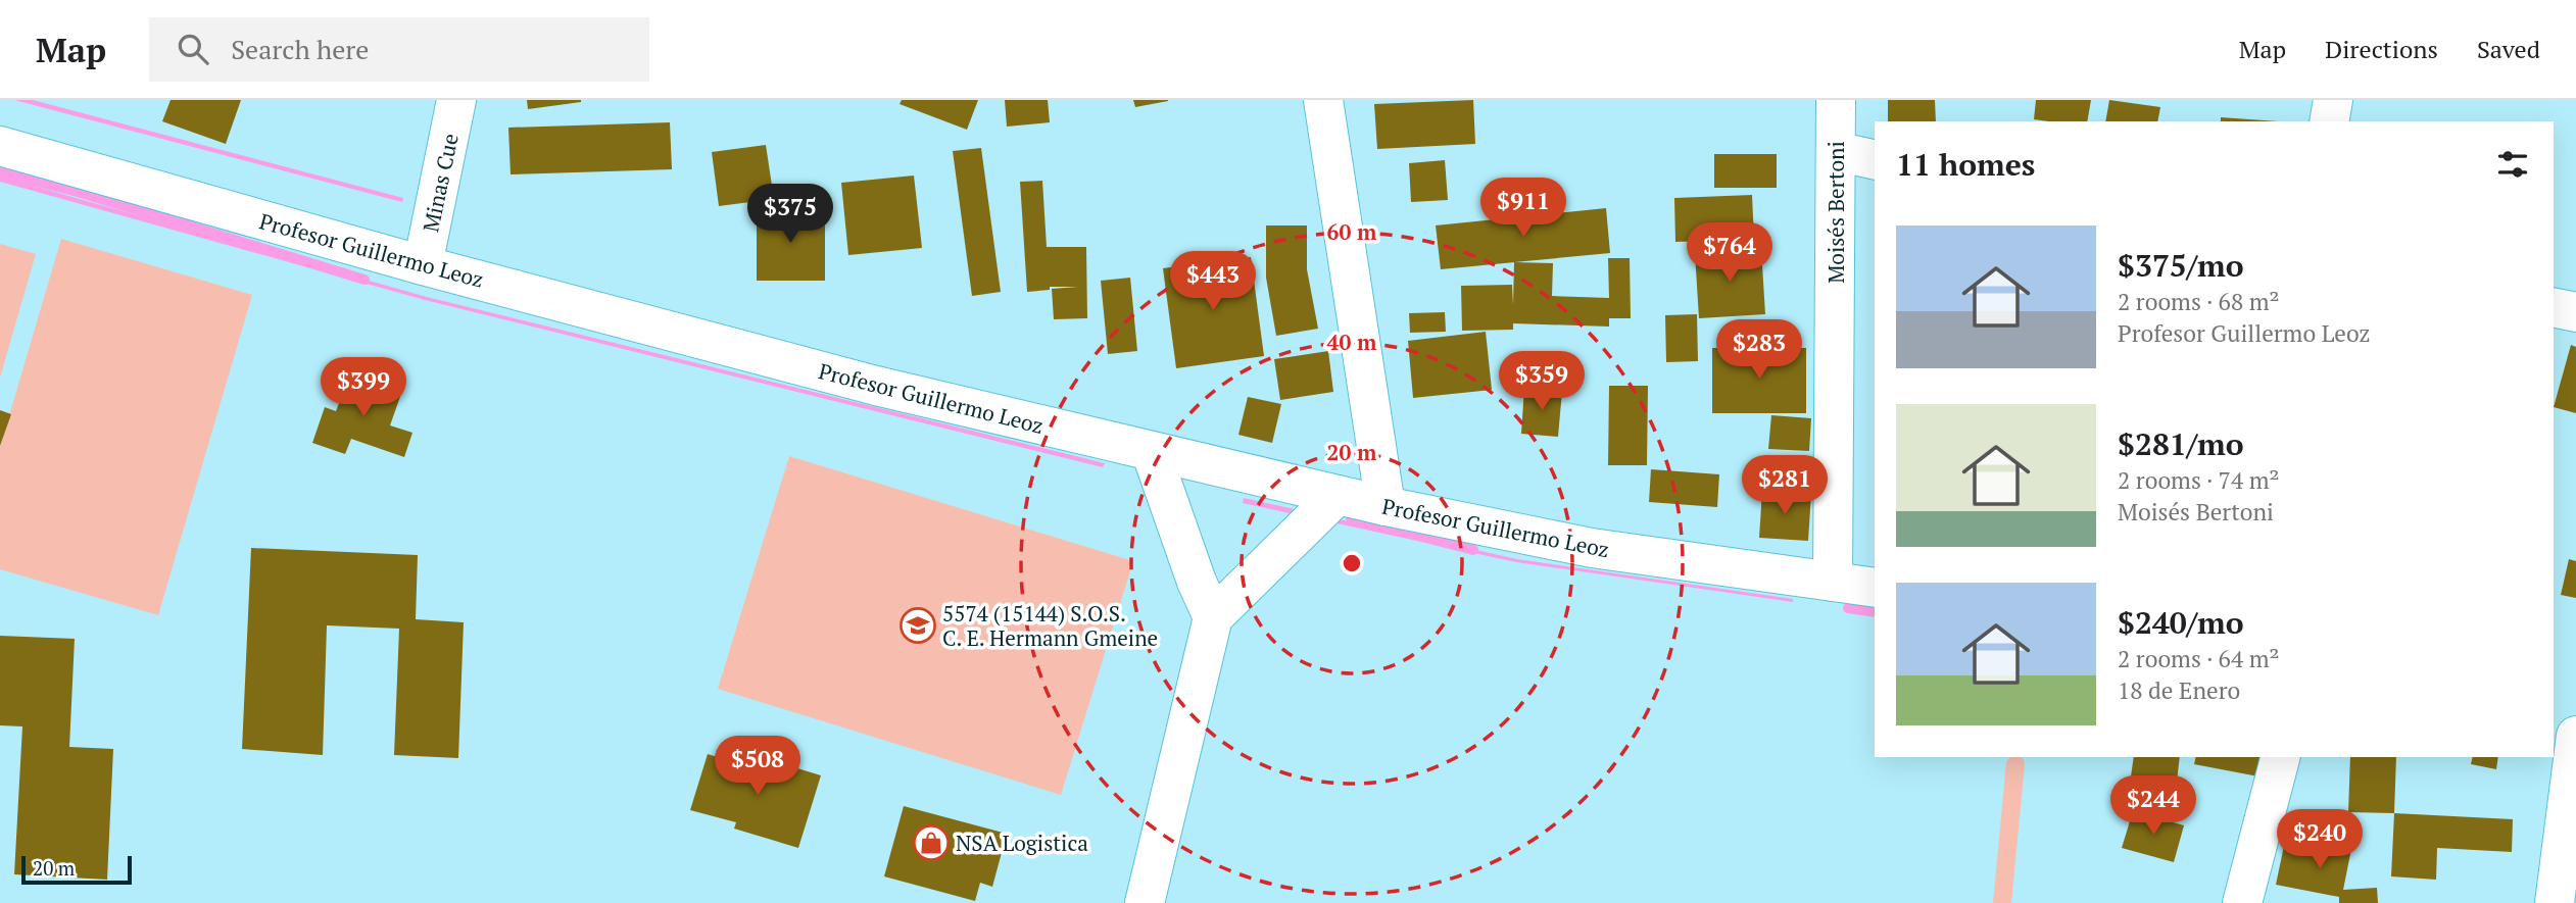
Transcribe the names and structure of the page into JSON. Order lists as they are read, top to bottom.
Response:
{
  "streets": {
    "street": ["Minas Cue", "Moisés Bertoni", "Profesor Guillermo Leoz"]
  },
  "crossings": [
    ["Minas Cue", "Profesor Guillermo Leoz"],
    ["Moisés Bertoni", "Profesor Guillermo Leoz"]
  ],
  "places": {
    "school or university": ["5574 (15144) S.O.S. C. E. Hermann Gmeine"],
    "shop": ["NSA Logistica"]
  },
  "scale_bar": "20 m",
  "page": {
    "header": "Map",
    "search": "Search here",
    "nav": ["Map", "Directions", "Saved"],
    "heading": "11 homes",
    "price": [
      "$911",
      "$375",
      "$764",
      "$443",
      "$283",
      "$359",
      "$399",
      "$281",
      "$508",
      "$244",
      "$240"
    ],
    "list": [
      {
        "name": "$375/mo",
        "note": "2 rooms · 68 m² · Profesor Guillermo Leoz"
      },
      {
        "name": "$281/mo",
        "note": "2 rooms · 74 m² · Moisés Bertoni"
      },
      {
        "name": "$240/mo",
        "note": "2 rooms · 64 m² · 18 de Enero"
      }
    ],
    "scale": "20 m"
  },
  "rings": ["60 m", "40 m", "20 m"]
}
